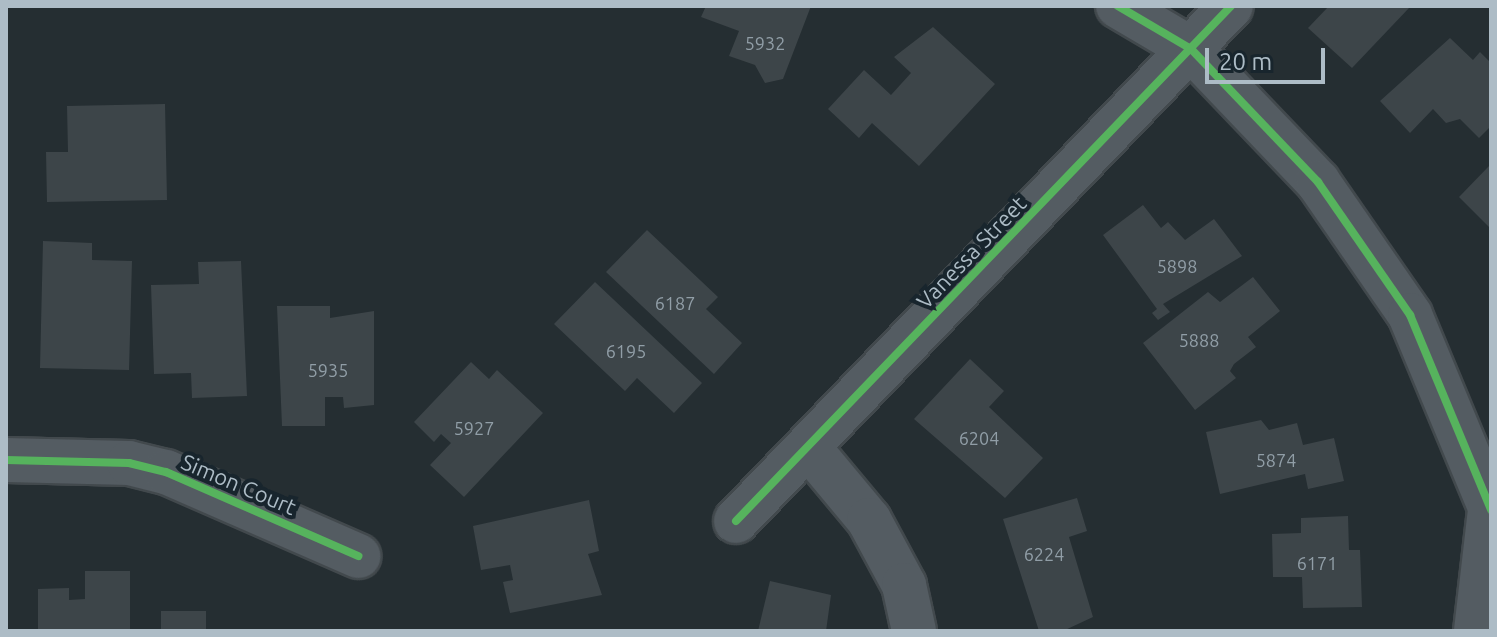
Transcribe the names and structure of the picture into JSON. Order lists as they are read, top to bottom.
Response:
{
  "streets": {
    "street": ["Vanessa Street", "Simon Court"]
  },
  "house_numbers": [
    "5932",
    "5898",
    "6187",
    "5888",
    "6195",
    "5935",
    "5927",
    "6204",
    "5874",
    "6224",
    "6171"
  ],
  "scale_bar": "20 m"
}
